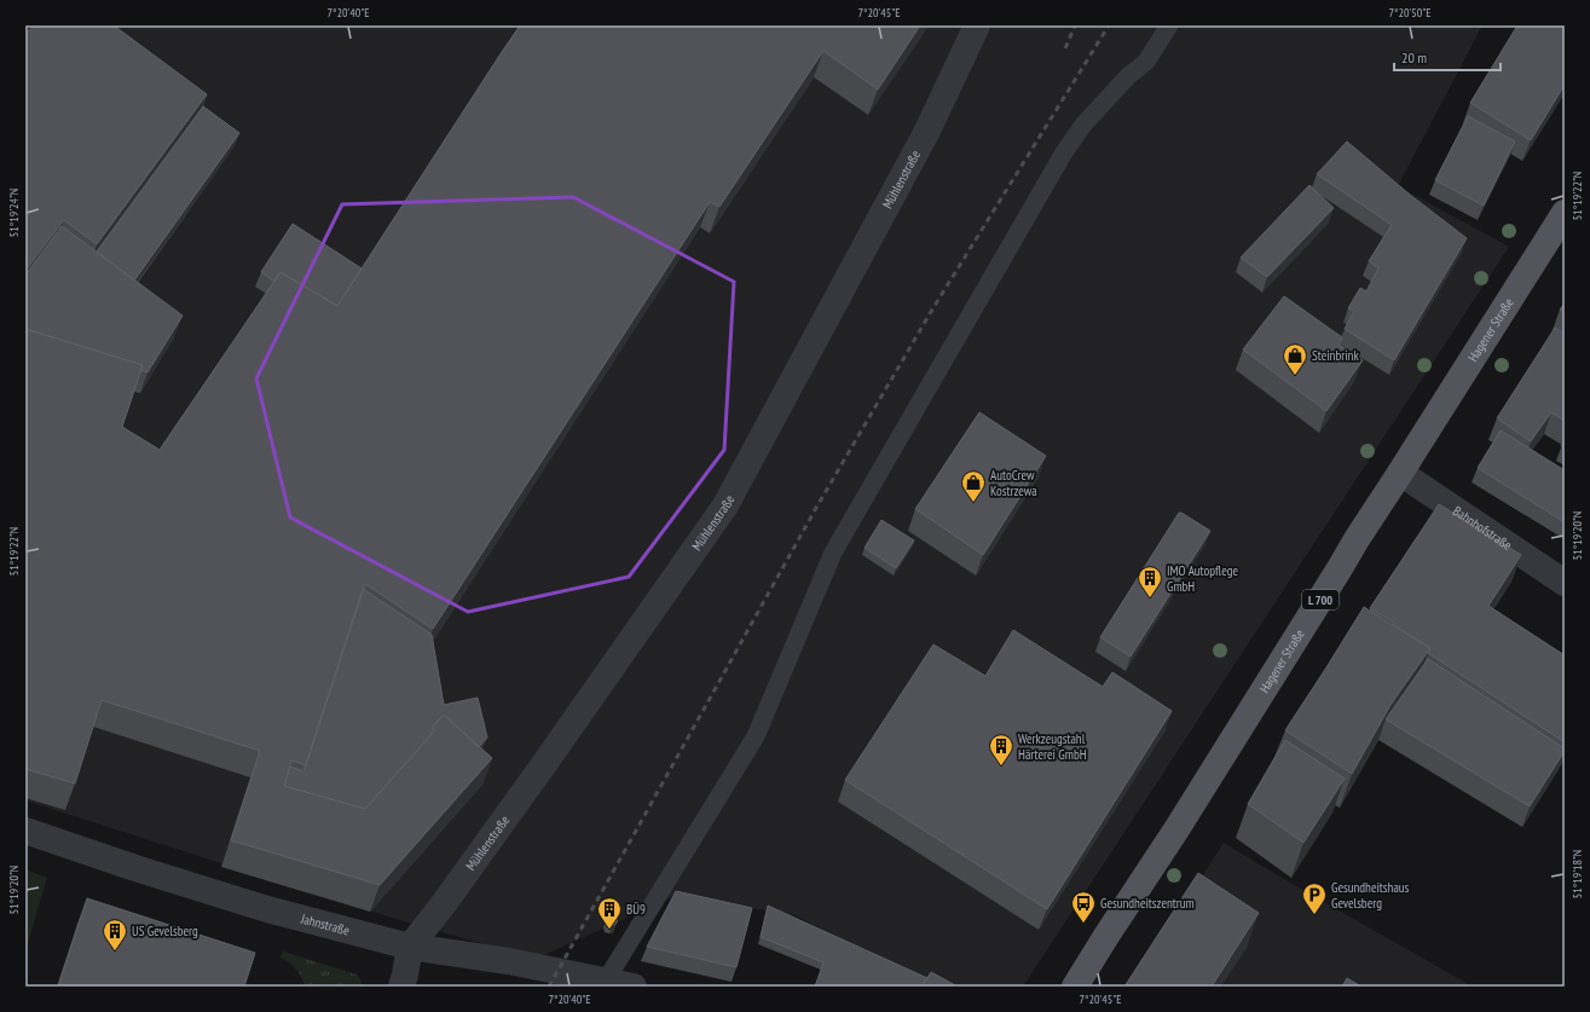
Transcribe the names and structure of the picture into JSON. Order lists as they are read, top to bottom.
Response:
{
  "streets": {
    "main road": ["Hagener Straße", "L 700"],
    "street": ["Mühlenstraße", "Bahnhofstraße", "Jahnstraße"]
  },
  "crossings": [
    ["Mühlenstraße", "Jahnstraße"],
    ["Hagener Straße", "Bahnhofstraße"]
  ],
  "places": {
    "shop": ["Steinbrink", "AutoCrew Kostrzewa"],
    "building": [
      "IMO Autopflege GmbH",
      "Werkzeugstahl Härterei GmbH",
      "BÜ9",
      "US Gevelsberg"
    ],
    "parking": ["Gesundheitshaus Gevelsberg"],
    "bus stop": ["Gesundheitszentrum"]
  },
  "scale_bar": "20 m",
  "coordinates": [
    "7°20'40\"E",
    "7°20'45\"E",
    "7°20'50\"E",
    "51°19'22\"N",
    "51°19'24\"N",
    "51°19'20\"N",
    "51°19'18\"N"
  ]
}
